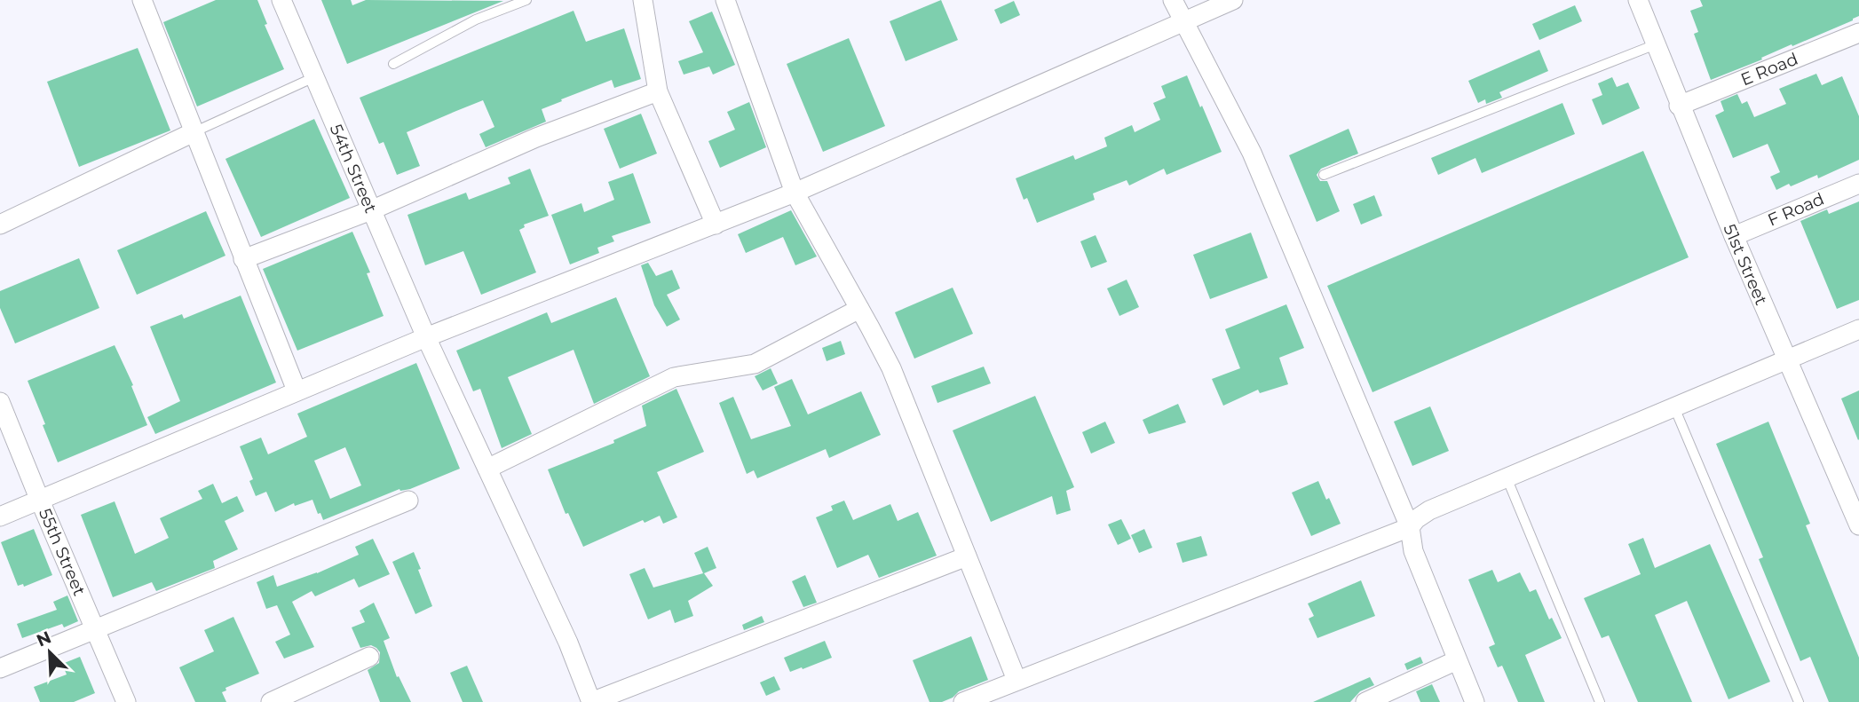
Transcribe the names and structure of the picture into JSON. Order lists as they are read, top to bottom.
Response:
{
  "streets": {
    "street": [
      "E Road",
      "54th Street",
      "F Road",
      "51st Street",
      "55th Street"
    ]
  },
  "crossings": [
    ["E Road", "51st Street"],
    ["F Road", "51st Street"]
  ],
  "north": "top left"
}
